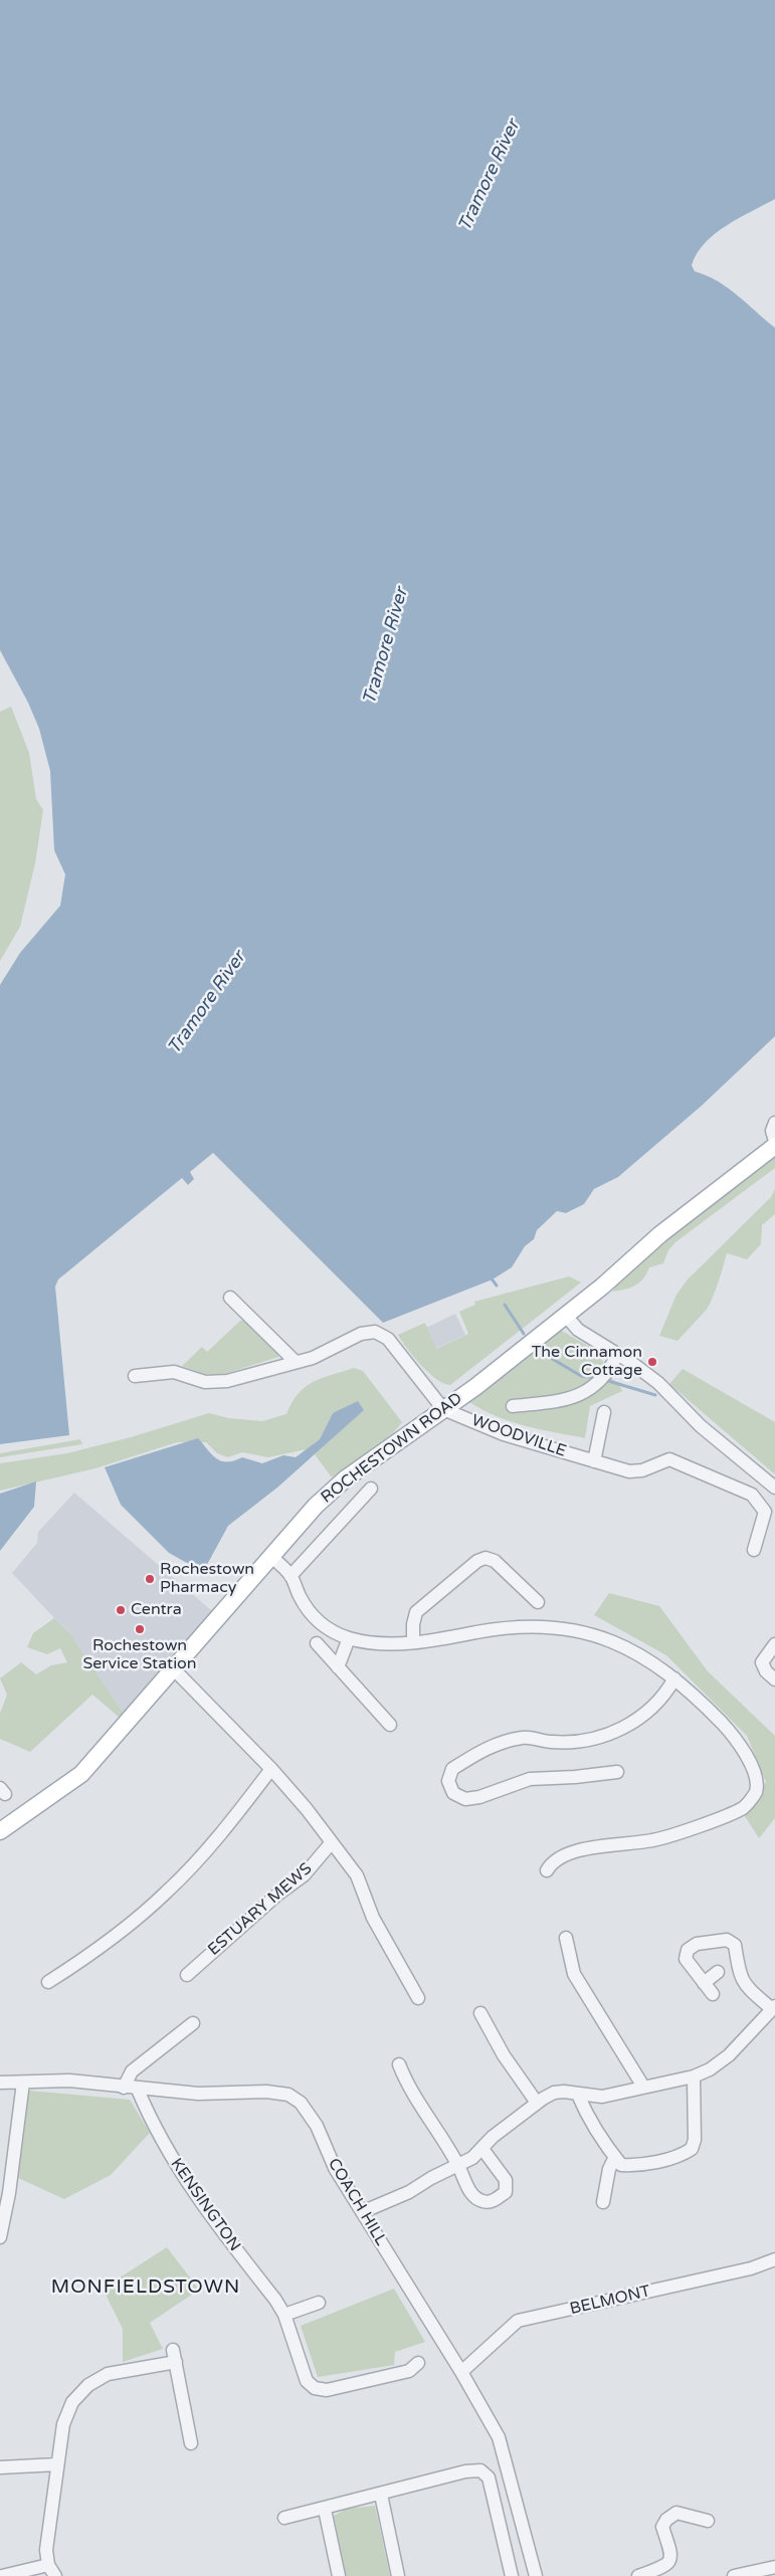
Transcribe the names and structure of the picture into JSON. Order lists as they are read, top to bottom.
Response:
{
  "streets": {
    "main road": ["ROCHESTOWN ROAD"],
    "street": [
      "WOODVILLE",
      "ESTUARY MEWS",
      "COACH HILL",
      "KENSINGTON",
      "BELMONT"
    ]
  },
  "crossings": [
    ["WOODVILLE", "ROCHESTOWN ROAD"],
    ["COACH HILL", "KENSINGTON"],
    ["COACH HILL", "BELMONT"]
  ],
  "districts": ["MONFIELDSTOWN"],
  "water": ["Tramore River"],
  "places": [
    "The Cinnamon Cottage",
    "Rochestown Pharmacy",
    "Centra",
    "Rochestown Service Station"
  ]
}
